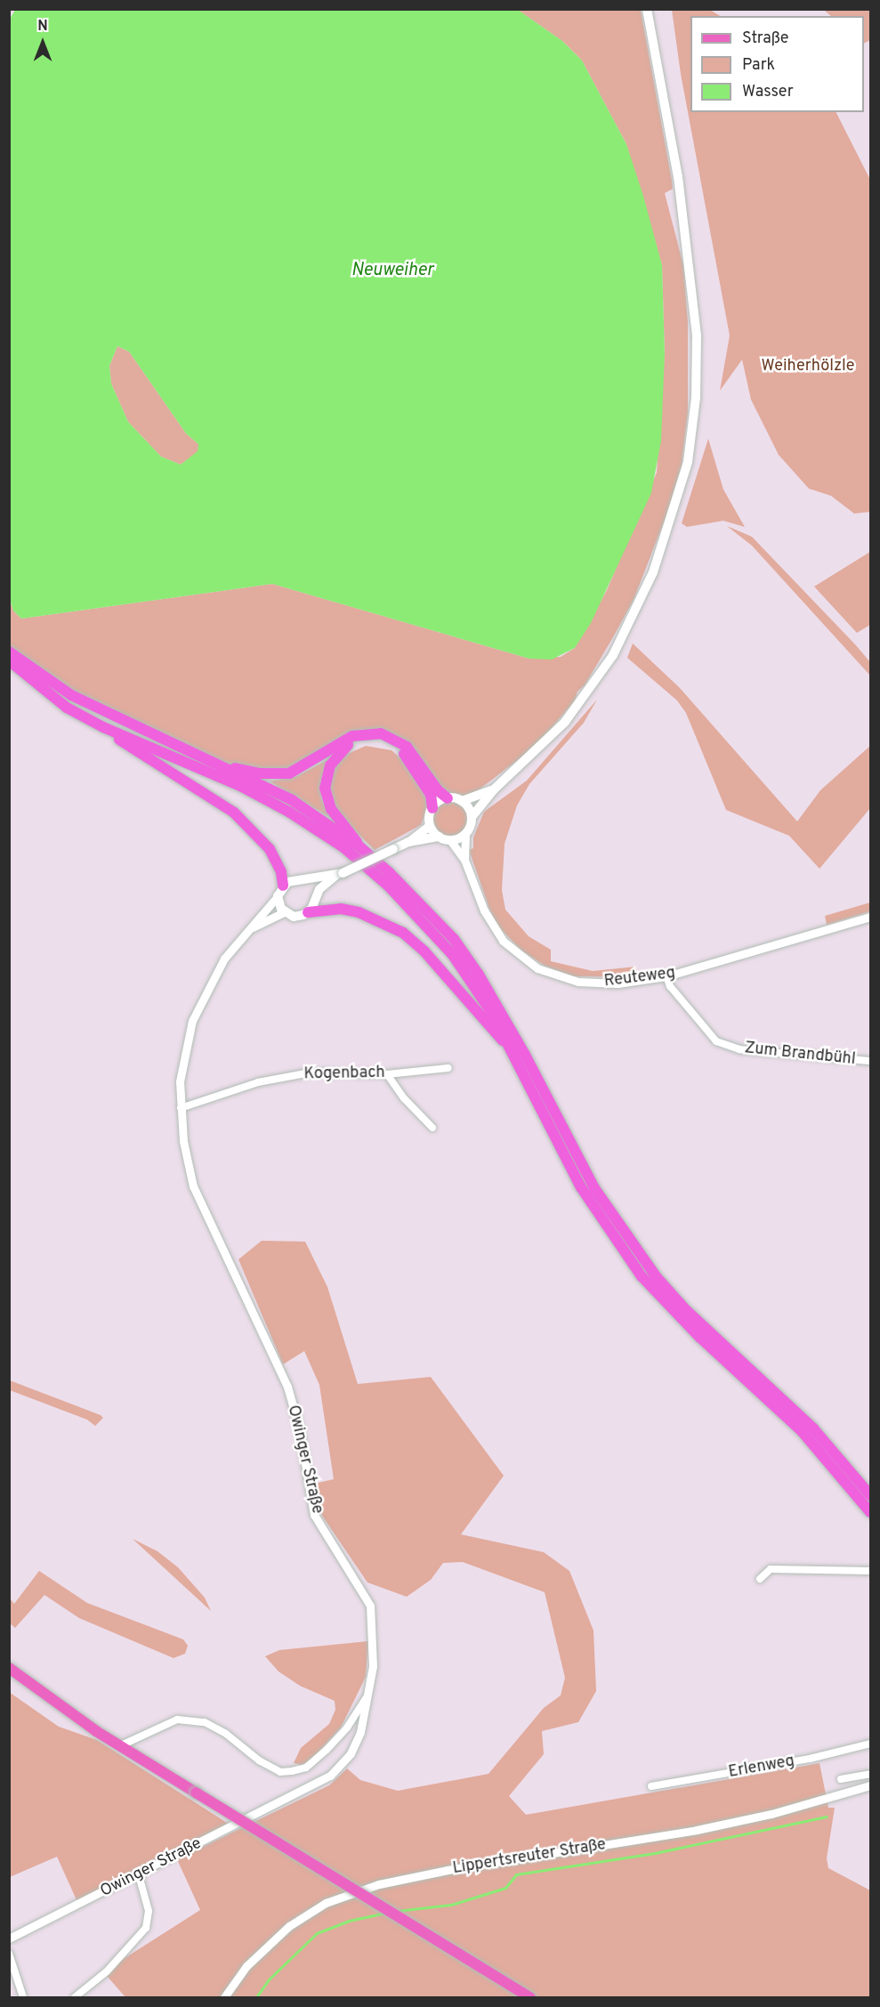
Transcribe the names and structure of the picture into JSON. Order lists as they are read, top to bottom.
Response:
{
  "streets": {
    "street": [
      "Reuteweg",
      "Zum Brandbühl",
      "Kogenbach",
      "Owinger Straße",
      "Erlenweg",
      "Lippertsreuter Straße"
    ]
  },
  "crossings": [
    ["Reuteweg", "Zum Brandbühl"],
    ["Kogenbach", "Owinger Straße"]
  ],
  "water": ["Neuweiher"],
  "parks": ["Weiherhölzle"],
  "legend": ["Straße", "Park", "Wasser"],
  "north": "top"
}
